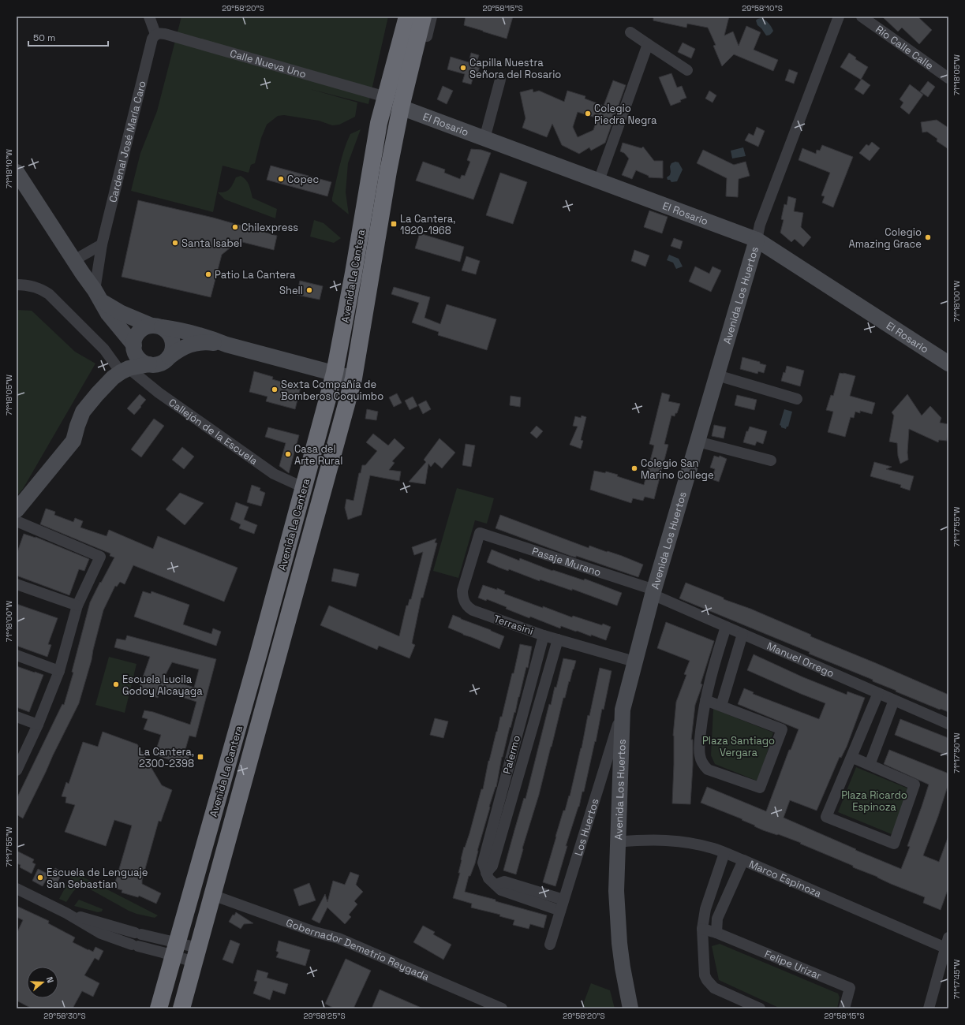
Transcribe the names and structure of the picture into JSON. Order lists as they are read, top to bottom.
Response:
{
  "streets": {
    "highway": ["Avenida La Cantera"],
    "street": [
      "Río Calle Calle",
      "Calle Nueva Uno",
      "El Rosario",
      "Cardenal José María Caro",
      "Avenida Los Huertos",
      "Callejón de la Escuela",
      "Pasaje Murano",
      "Terrasini",
      "Manuel Orrego",
      "Palermo",
      "Los Huertos",
      "Marco Espinoza",
      "Gobernador Demetrio Reygada",
      "Felipe Urízar"
    ]
  },
  "crossings": [
    ["Calle Nueva Uno", "Cardenal José María Caro"],
    ["Calle Nueva Uno", "Avenida La Cantera"],
    ["El Rosario", "Avenida La Cantera"],
    ["El Rosario", "Avenida Los Huertos"],
    ["Avenida La Cantera", "Callejón de la Escuela"],
    ["Avenida La Cantera", "Gobernador Demetrio Reygada"],
    ["Avenida Los Huertos", "Pasaje Murano"],
    ["Avenida Los Huertos", "Terrasini"],
    ["Avenida Los Huertos", "Manuel Orrego"],
    ["Avenida Los Huertos", "Los Huertos"],
    ["Avenida Los Huertos", "Marco Espinoza"],
    ["Pasaje Murano", "Terrasini"],
    ["Pasaje Murano", "Manuel Orrego"],
    ["Terrasini", "Palermo"]
  ],
  "parks": ["Plaza Santiago Vergara", "Plaza Ricardo Espinoza"],
  "places": {
    "other": [
      "Capilla Nuestra Señora del Rosario",
      "Colegio Piedra Negra",
      "Copec",
      "Chilexpress",
      "Colegio Amazing Grace",
      "Santa Isabel",
      "Patio La Cantera",
      "Shell",
      "Sexta Compañía de Bomberos Coquimbo",
      "Casa del Arte Rural",
      "Colegio San Marino College",
      "Escuela Lucila Godoy Alcayaga",
      "Escuela de Lenguaje San Sebastian"
    ],
    "transit": ["La Cantera, 1920-1968", "La Cantera, 2300-2398"]
  },
  "scale_bar": "50 m",
  "north": "right",
  "coordinates": [
    "29°58'20\"S",
    "29°58'15\"S",
    "29°58'10\"S",
    "71°18'05\"W",
    "71°18'10\"W",
    "71°18'00\"W",
    "71°17'55\"W",
    "71°17'50\"W",
    "71°17'45\"W",
    "29°58'30\"S",
    "29°58'25\"S"
  ]
}
